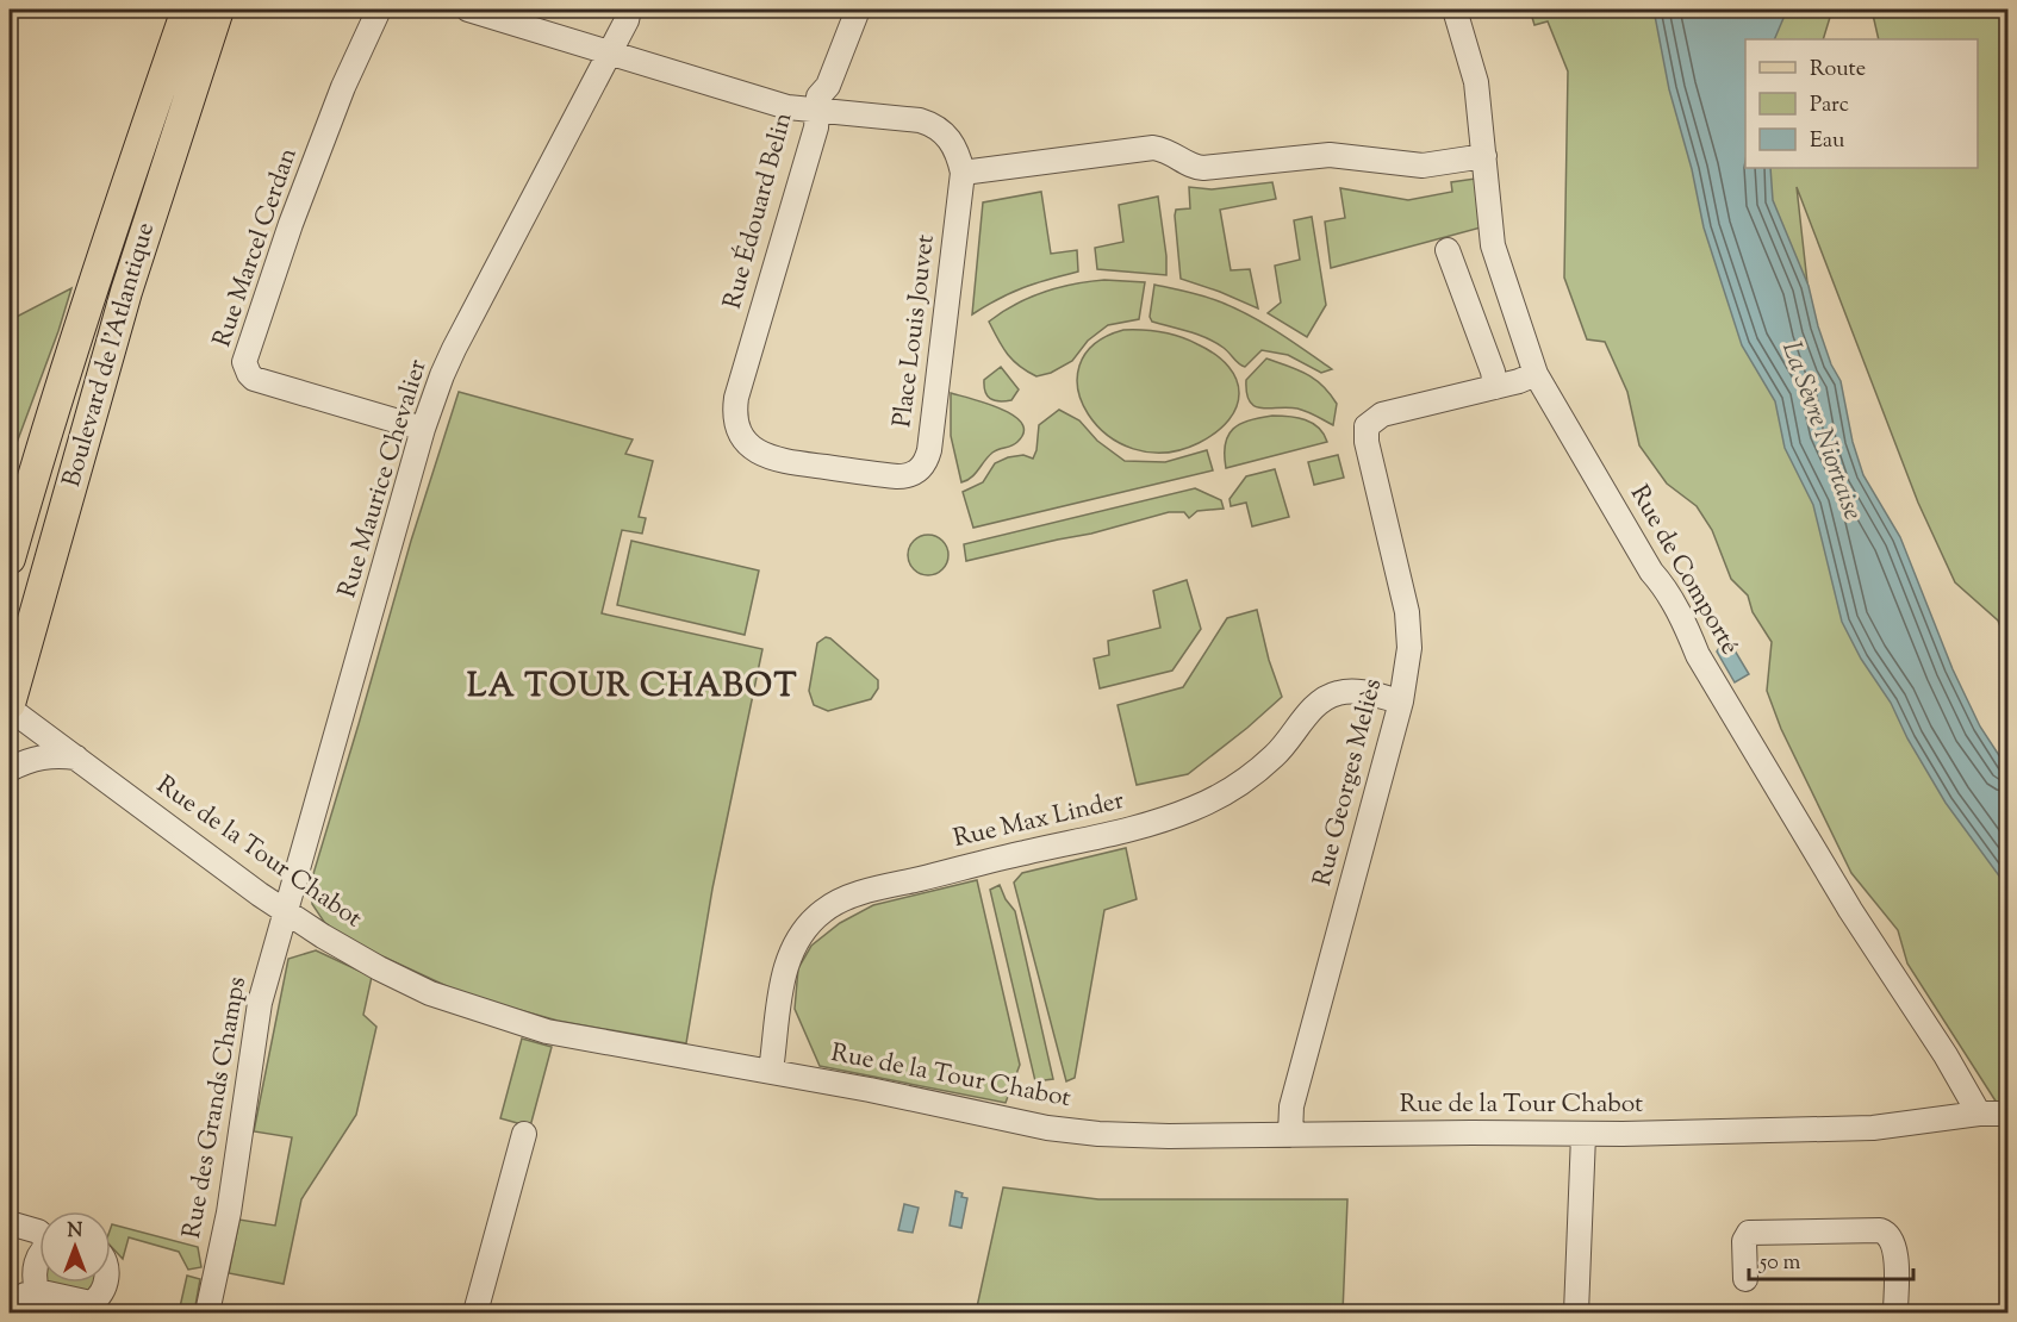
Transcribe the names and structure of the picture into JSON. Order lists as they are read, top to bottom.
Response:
{
  "streets": {
    "main road": ["Boulevard de l'Atlantique"],
    "street": [
      "Rue Édouard Belin",
      "Rue Marcel Cerdan",
      "Place Louis Jouvet",
      "Rue Maurice Chevalier",
      "Rue de Comporté",
      "Rue Georges Meliès",
      "Rue Max Linder",
      "Rue de la Tour Chabot",
      "Rue des Grands Champs"
    ]
  },
  "crossings": [
    ["Rue Édouard Belin", "Place Louis Jouvet"],
    ["Rue Marcel Cerdan", "Rue Maurice Chevalier"],
    ["Place Louis Jouvet", "Rue Maurice Chevalier"],
    ["Rue Maurice Chevalier", "Rue de la Tour Chabot"],
    ["Rue Maurice Chevalier", "Rue des Grands Champs"],
    ["Rue de Comporté", "Rue de la Tour Chabot"],
    ["Rue Georges Meliès", "Rue Max Linder"],
    ["Rue Georges Meliès", "Rue de la Tour Chabot"],
    ["Rue Max Linder", "Rue de la Tour Chabot"],
    ["Rue de la Tour Chabot", "Rue des Grands Champs"]
  ],
  "districts": ["LA TOUR CHABOT"],
  "water": ["La Sèvre Niortaise"],
  "legend": ["Route", "Parc", "Eau"],
  "scale_bar": "50 m",
  "north": "top"
}
